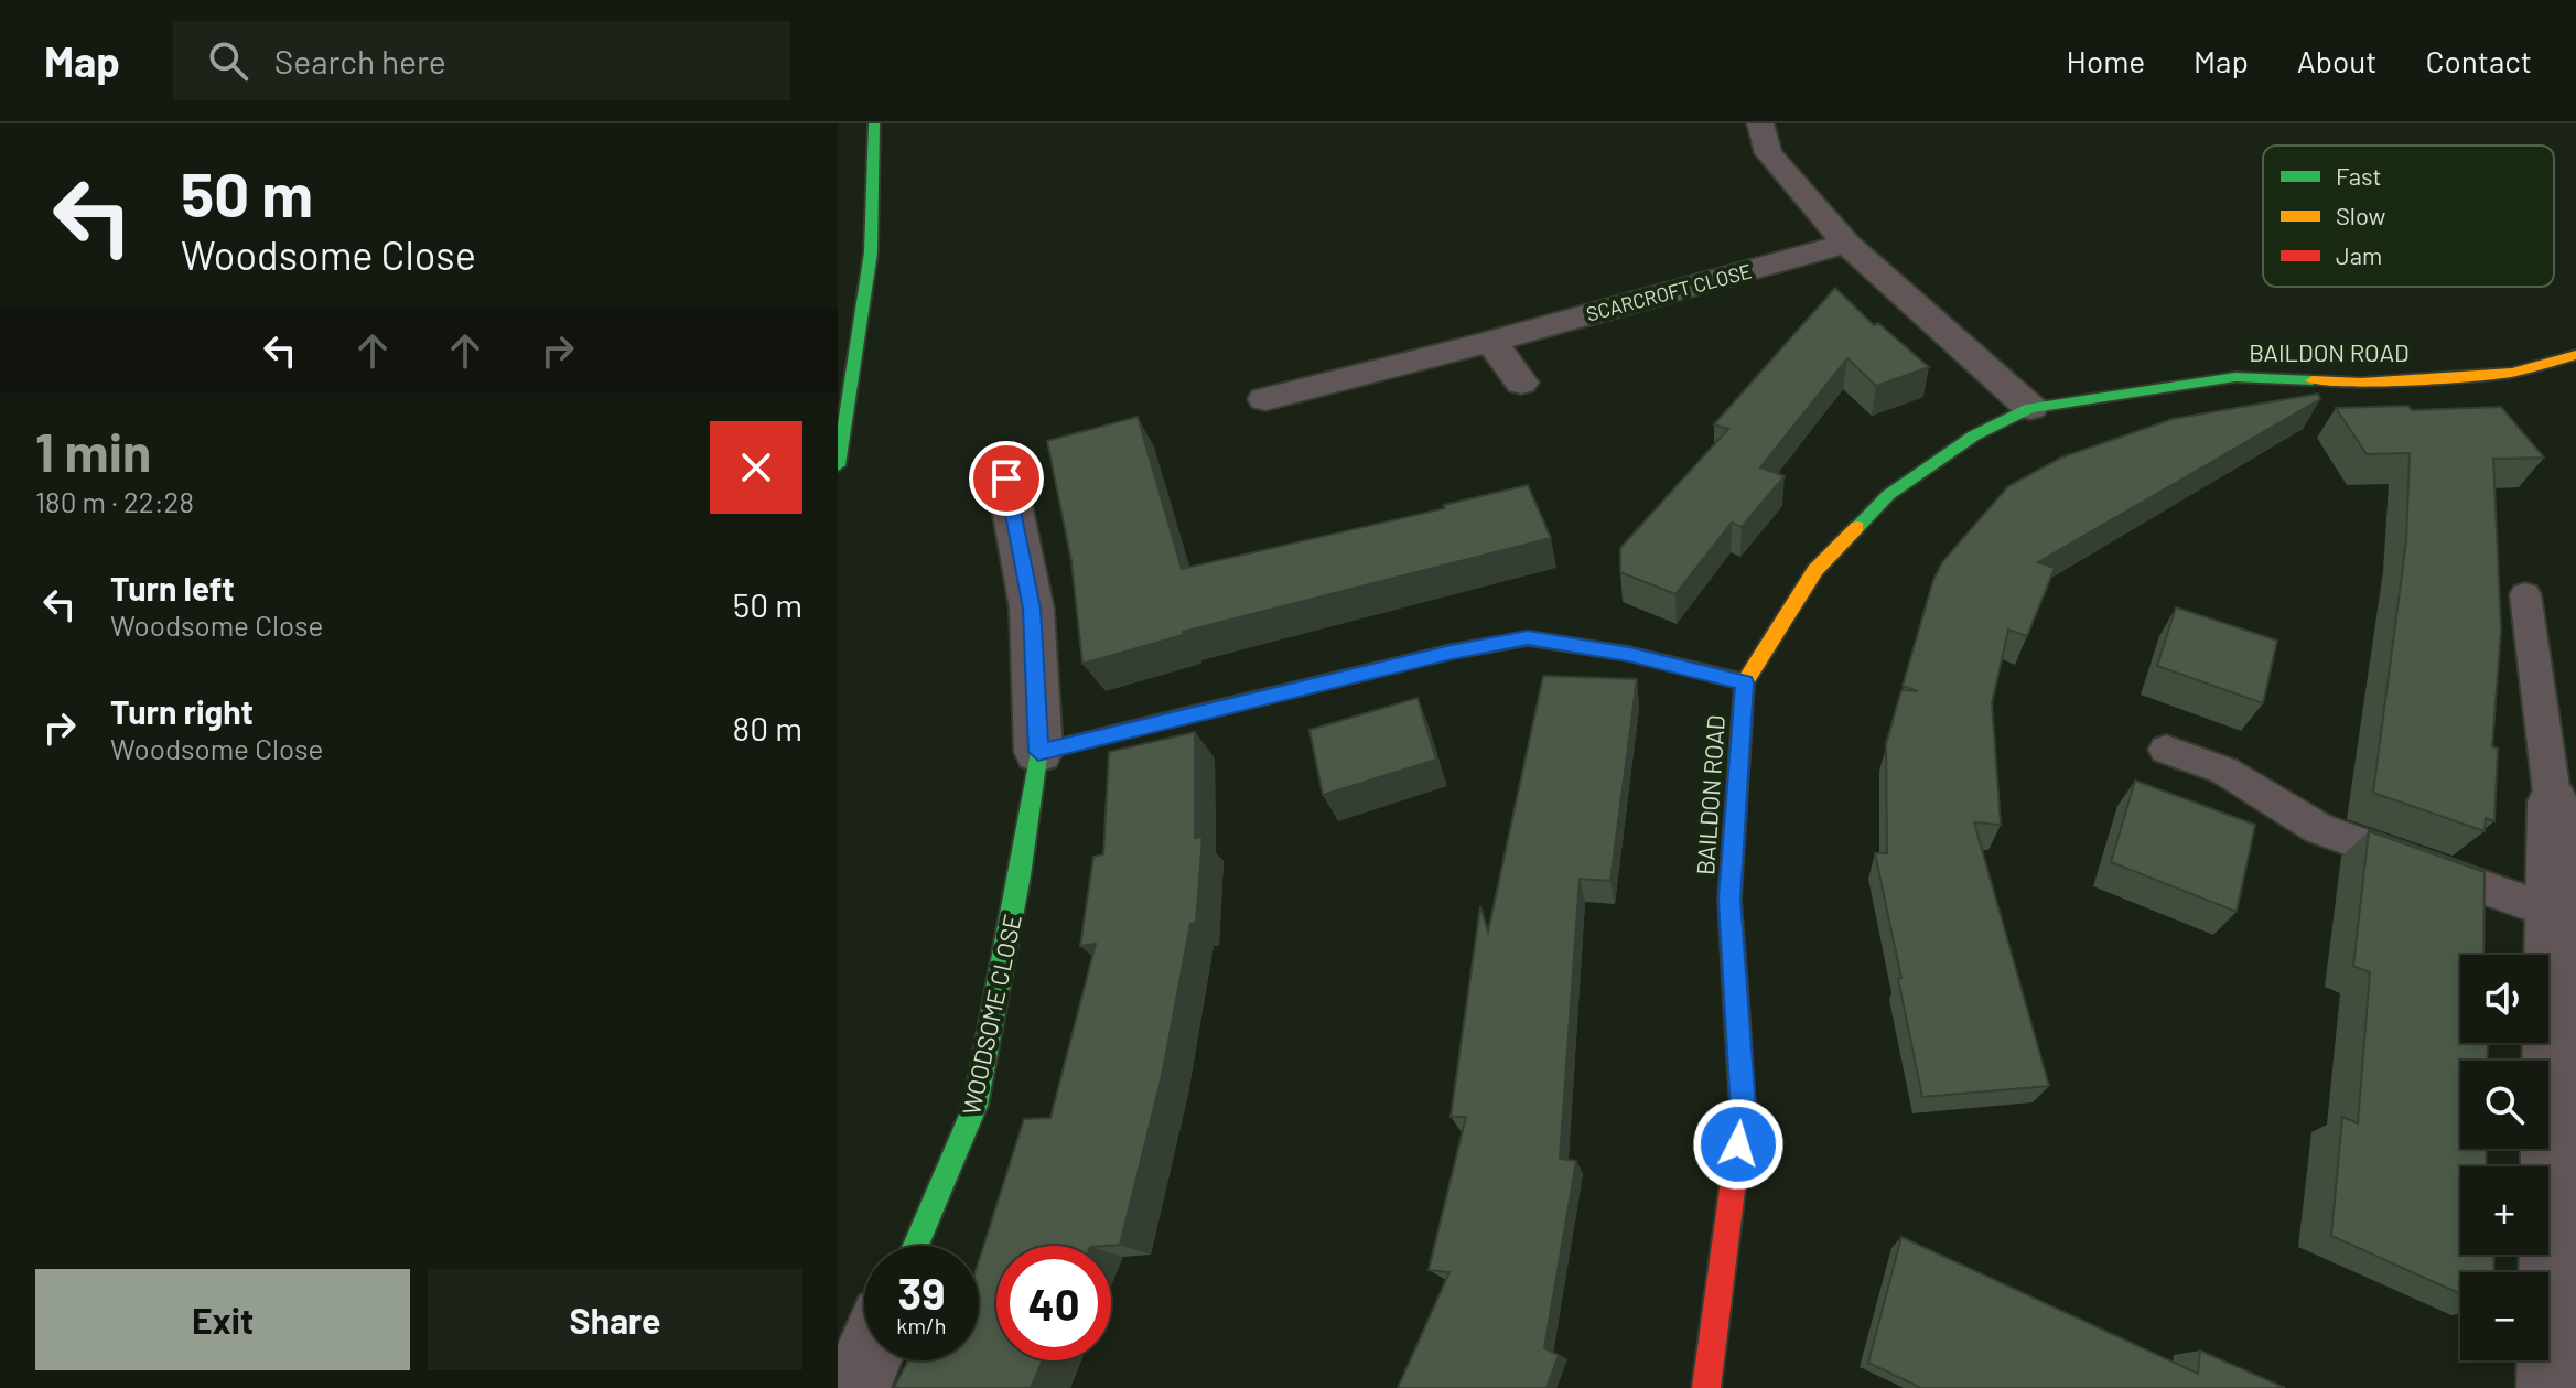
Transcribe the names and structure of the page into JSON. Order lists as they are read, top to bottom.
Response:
{
  "streets": {
    "street": ["SCARCROFT CLOSE", "BAILDON ROAD", "WOODSOME CLOSE"]
  },
  "legend": ["Fast", "Slow", "Jam"],
  "page": {
    "header": "Map",
    "search": "Search here",
    "nav": [
      "Home",
      "Map",
      "About",
      "Contact"
    ],
    "turn": ["50 m", "Woodsome Close"],
    "heading": ["1 min", "180 m · 22:28"],
    "list": [
      {
        "name": "Turn left",
        "note": "Woodsome Close",
        "value": "50 m"
      },
      {
        "name": "Turn right",
        "note": "Woodsome Close",
        "value": "80 m"
      }
    ],
    "map_buttons": ["+", "−"],
    "speed": "39 km/h",
    "limit": "40",
    "buttons": ["Exit", "Share"]
  }
}
